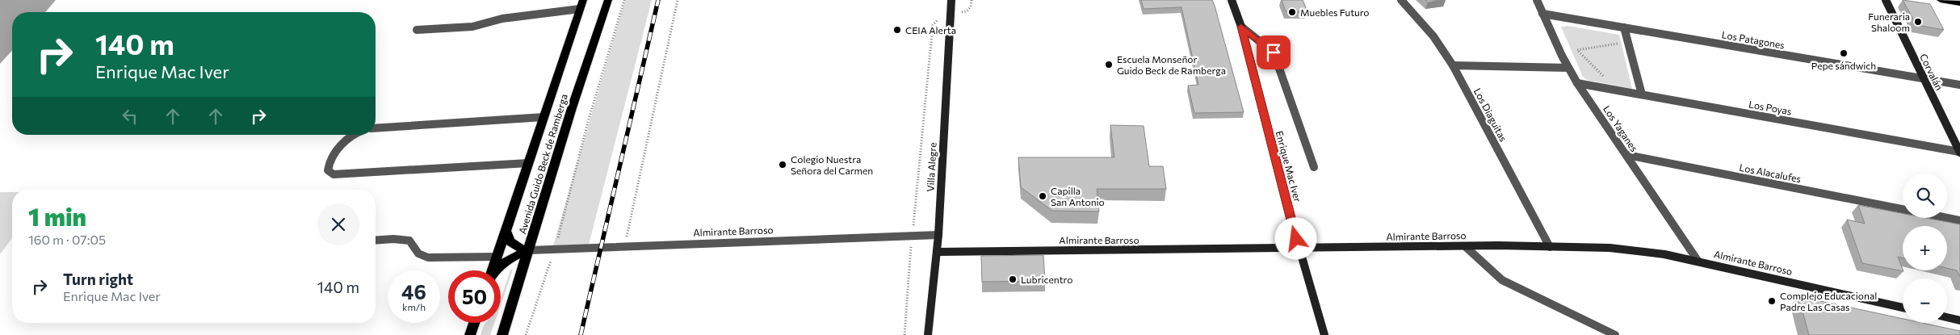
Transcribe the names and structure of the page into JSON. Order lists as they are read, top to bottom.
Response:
{
  "streets": {
    "main road": ["Avenida Guido Beck de Ramberga"],
    "street": [
      "Los Patagones",
      "Corvalán",
      "Los Poyas",
      "Los Diaguitas",
      "Los Yaganes",
      "Enrique Mac Iver",
      "Villa Alegre",
      "Los Alacalufes",
      "Almirante Barroso"
    ]
  },
  "crossings": [
    ["Los Patagones", "Corvalán"],
    ["Los Patagones", "Los Yaganes"],
    ["Corvalán", "Los Poyas"],
    ["Los Poyas", "Los Yaganes"],
    ["Los Diaguitas", "Almirante Barroso"],
    ["Los Yaganes", "Los Alacalufes"],
    ["Los Yaganes", "Almirante Barroso"],
    ["Avenida Guido Beck de Ramberga", "Almirante Barroso"],
    ["Enrique Mac Iver", "Almirante Barroso"],
    ["Villa Alegre", "Almirante Barroso"]
  ],
  "places": [
    "Muebles Futuro",
    "Funeraria Shaloom",
    "CEIA Alerta",
    "Pepe sándwich",
    "Escuela Monseñor Guido Beck de Ramberga",
    "Colegio Nuestra Señora del Carmen",
    "Capilla San Antonio",
    "Lubricentro",
    "Complejo Educacional Padre Las Casas"
  ],
  "page": {
    "turn": ["140 m", "Enrique Mac Iver"],
    "map_buttons": ["+", "−"],
    "heading": ["1 min", "160 m · 07:05"],
    "list": [
      {
        "name": "Turn right",
        "note": "Enrique Mac Iver",
        "value": "140 m"
      }
    ],
    "speed": "46 km/h",
    "limit": "50"
  }
}
